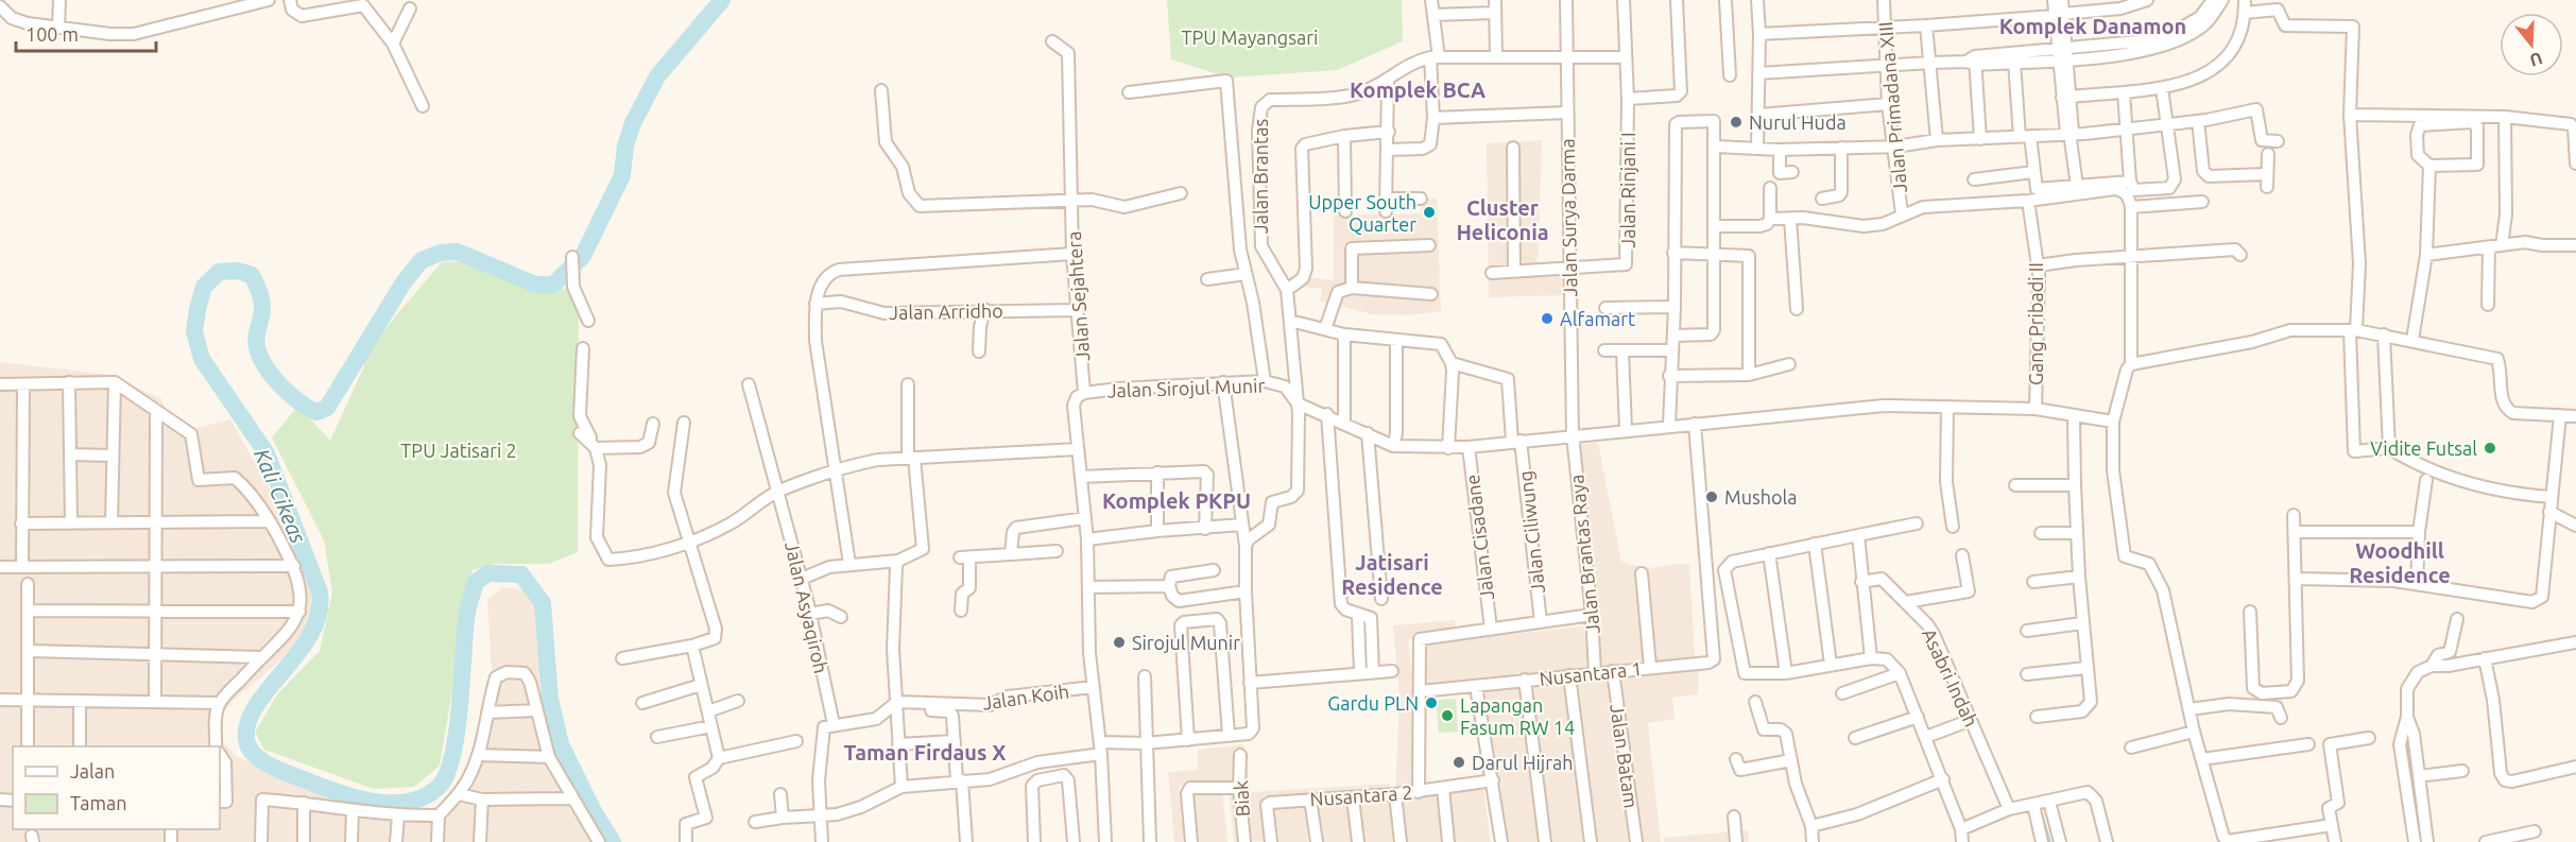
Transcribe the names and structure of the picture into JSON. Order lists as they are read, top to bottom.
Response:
{
  "streets": {
    "street": [
      "Jalan Primadana XIII",
      "Jalan Brantas",
      "Jalan Rinjani I",
      "Jalan Surya Darma",
      "Jalan Sejahtera",
      "Jalan Arridho",
      "Gang Pribadi II",
      "Jalan Sirojul Munir",
      "Jalan Ciliwung",
      "Jalan Cisadane",
      "Jalan Brantas Raya",
      "Jalan Asyaqiroh",
      "Nusantara 1",
      "Asabri Indah",
      "Jalan Koih",
      "Jalan Batam",
      "Nusantara 2",
      "Biak"
    ]
  },
  "crossings": [
    ["Jalan Brantas", "Jalan Surya Darma"],
    ["Jalan Brantas", "Jalan Sirojul Munir"],
    ["Jalan Rinjani I", "Jalan Surya Darma"],
    ["Jalan Surya Darma", "Jalan Sirojul Munir"],
    ["Jalan Surya Darma", "Jalan Brantas Raya"],
    ["Jalan Sejahtera", "Jalan Arridho"],
    ["Jalan Sejahtera", "Jalan Sirojul Munir"],
    ["Gang Pribadi II", "Jalan Sirojul Munir"],
    ["Jalan Sirojul Munir", "Jalan Ciliwung"],
    ["Jalan Sirojul Munir", "Jalan Cisadane"],
    ["Jalan Sirojul Munir", "Jalan Brantas Raya"],
    ["Jalan Sirojul Munir", "Nusantara 1"],
    ["Jalan Sirojul Munir", "Jalan Koih"],
    ["Jalan Brantas Raya", "Nusantara 1"],
    ["Nusantara 1", "Jalan Batam"]
  ],
  "districts": [
    "Komplek Danamon",
    "Komplek BCA",
    "Cluster Heliconia",
    "Komplek PKPU",
    "Woodhill Residence",
    "Jatisari Residence",
    "Taman Firdaus X"
  ],
  "water": ["Kali Cikeas"],
  "parks": ["TPU Mayangsari", "TPU Jatisari 2"],
  "places": [
    "Nurul Huda",
    "Upper South Quarter",
    "Alfamart",
    "Vidite Futsal",
    "Mushola",
    "Sirojul Munir",
    "Gardu PLN",
    "Lapangan Fasum RW 14",
    "Darul Hijrah"
  ],
  "legend": ["Jalan", "Taman"],
  "scale_bar": "100 m",
  "north": "bottom"
}
